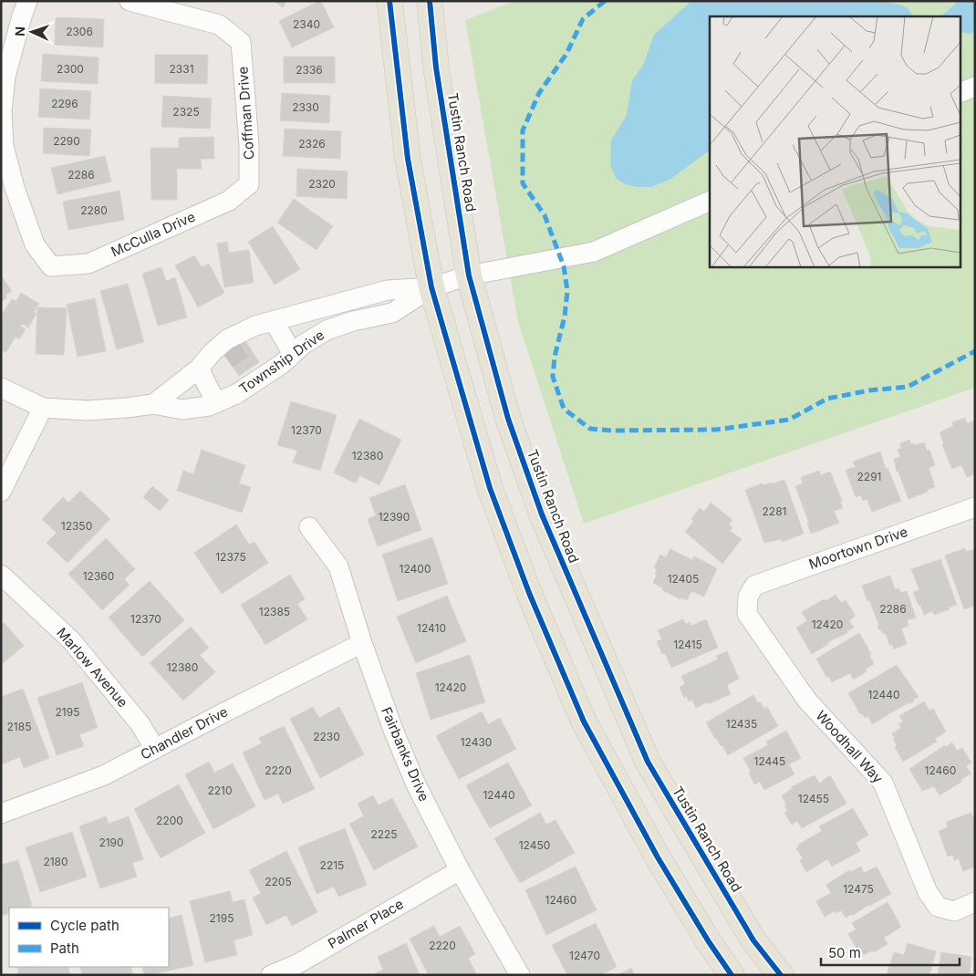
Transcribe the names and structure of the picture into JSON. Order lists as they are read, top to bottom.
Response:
{
  "streets": {
    "main road": ["Tustin Ranch Road"],
    "street": [
      "Coffman Drive",
      "McCulla Drive",
      "Township Drive",
      "Moortown Drive",
      "Marlow Avenue",
      "Chandler Drive",
      "Woodhall Way",
      "Fairbanks Drive",
      "Palmer Place"
    ]
  },
  "crossings": [
    ["Coffman Drive", "McCulla Drive"],
    ["Tustin Ranch Road", "Township Drive"],
    ["Moortown Drive", "Woodhall Way"],
    ["Marlow Avenue", "Chandler Drive"],
    ["Chandler Drive", "Fairbanks Drive"],
    ["Fairbanks Drive", "Palmer Place"]
  ],
  "house_numbers": [
    "2340",
    "2306",
    "2300",
    "2331",
    "2336",
    "2296",
    "2330",
    "2325",
    "2290",
    "2326",
    "2286",
    "2320",
    "2280",
    "12370",
    "12380",
    "2291",
    "2281",
    "12390",
    "12350",
    "12375",
    "12400",
    "12360",
    "12405",
    "2286",
    "12385",
    "12370",
    "12420",
    "12410",
    "12415",
    "12380",
    "12420",
    "12440",
    "2195",
    "12435",
    "2185",
    "2230",
    "12430",
    "12445",
    "2220",
    "12460",
    "2210",
    "12440",
    "12455",
    "2200",
    "2225",
    "2190",
    "12450",
    "2180",
    "2215",
    "2205",
    "12475",
    "12460",
    "2195",
    "2220",
    "12470"
  ],
  "legend": ["Cycle path", "Path"],
  "scale_bar": "50 m",
  "north": "left"
}
